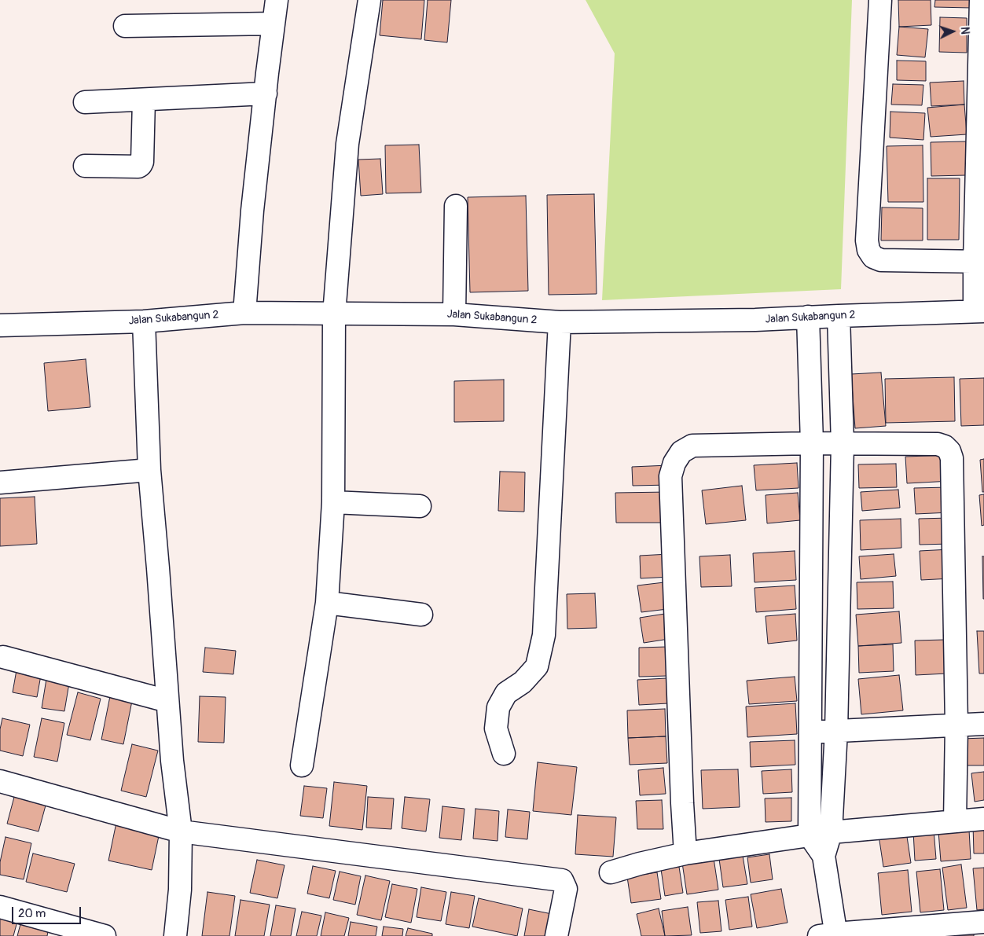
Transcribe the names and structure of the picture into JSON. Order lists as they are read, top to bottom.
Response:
{
  "streets": {
    "street": ["Jalan Sukabangun 2"]
  },
  "scale_bar": "20 m",
  "north": "right"
}
